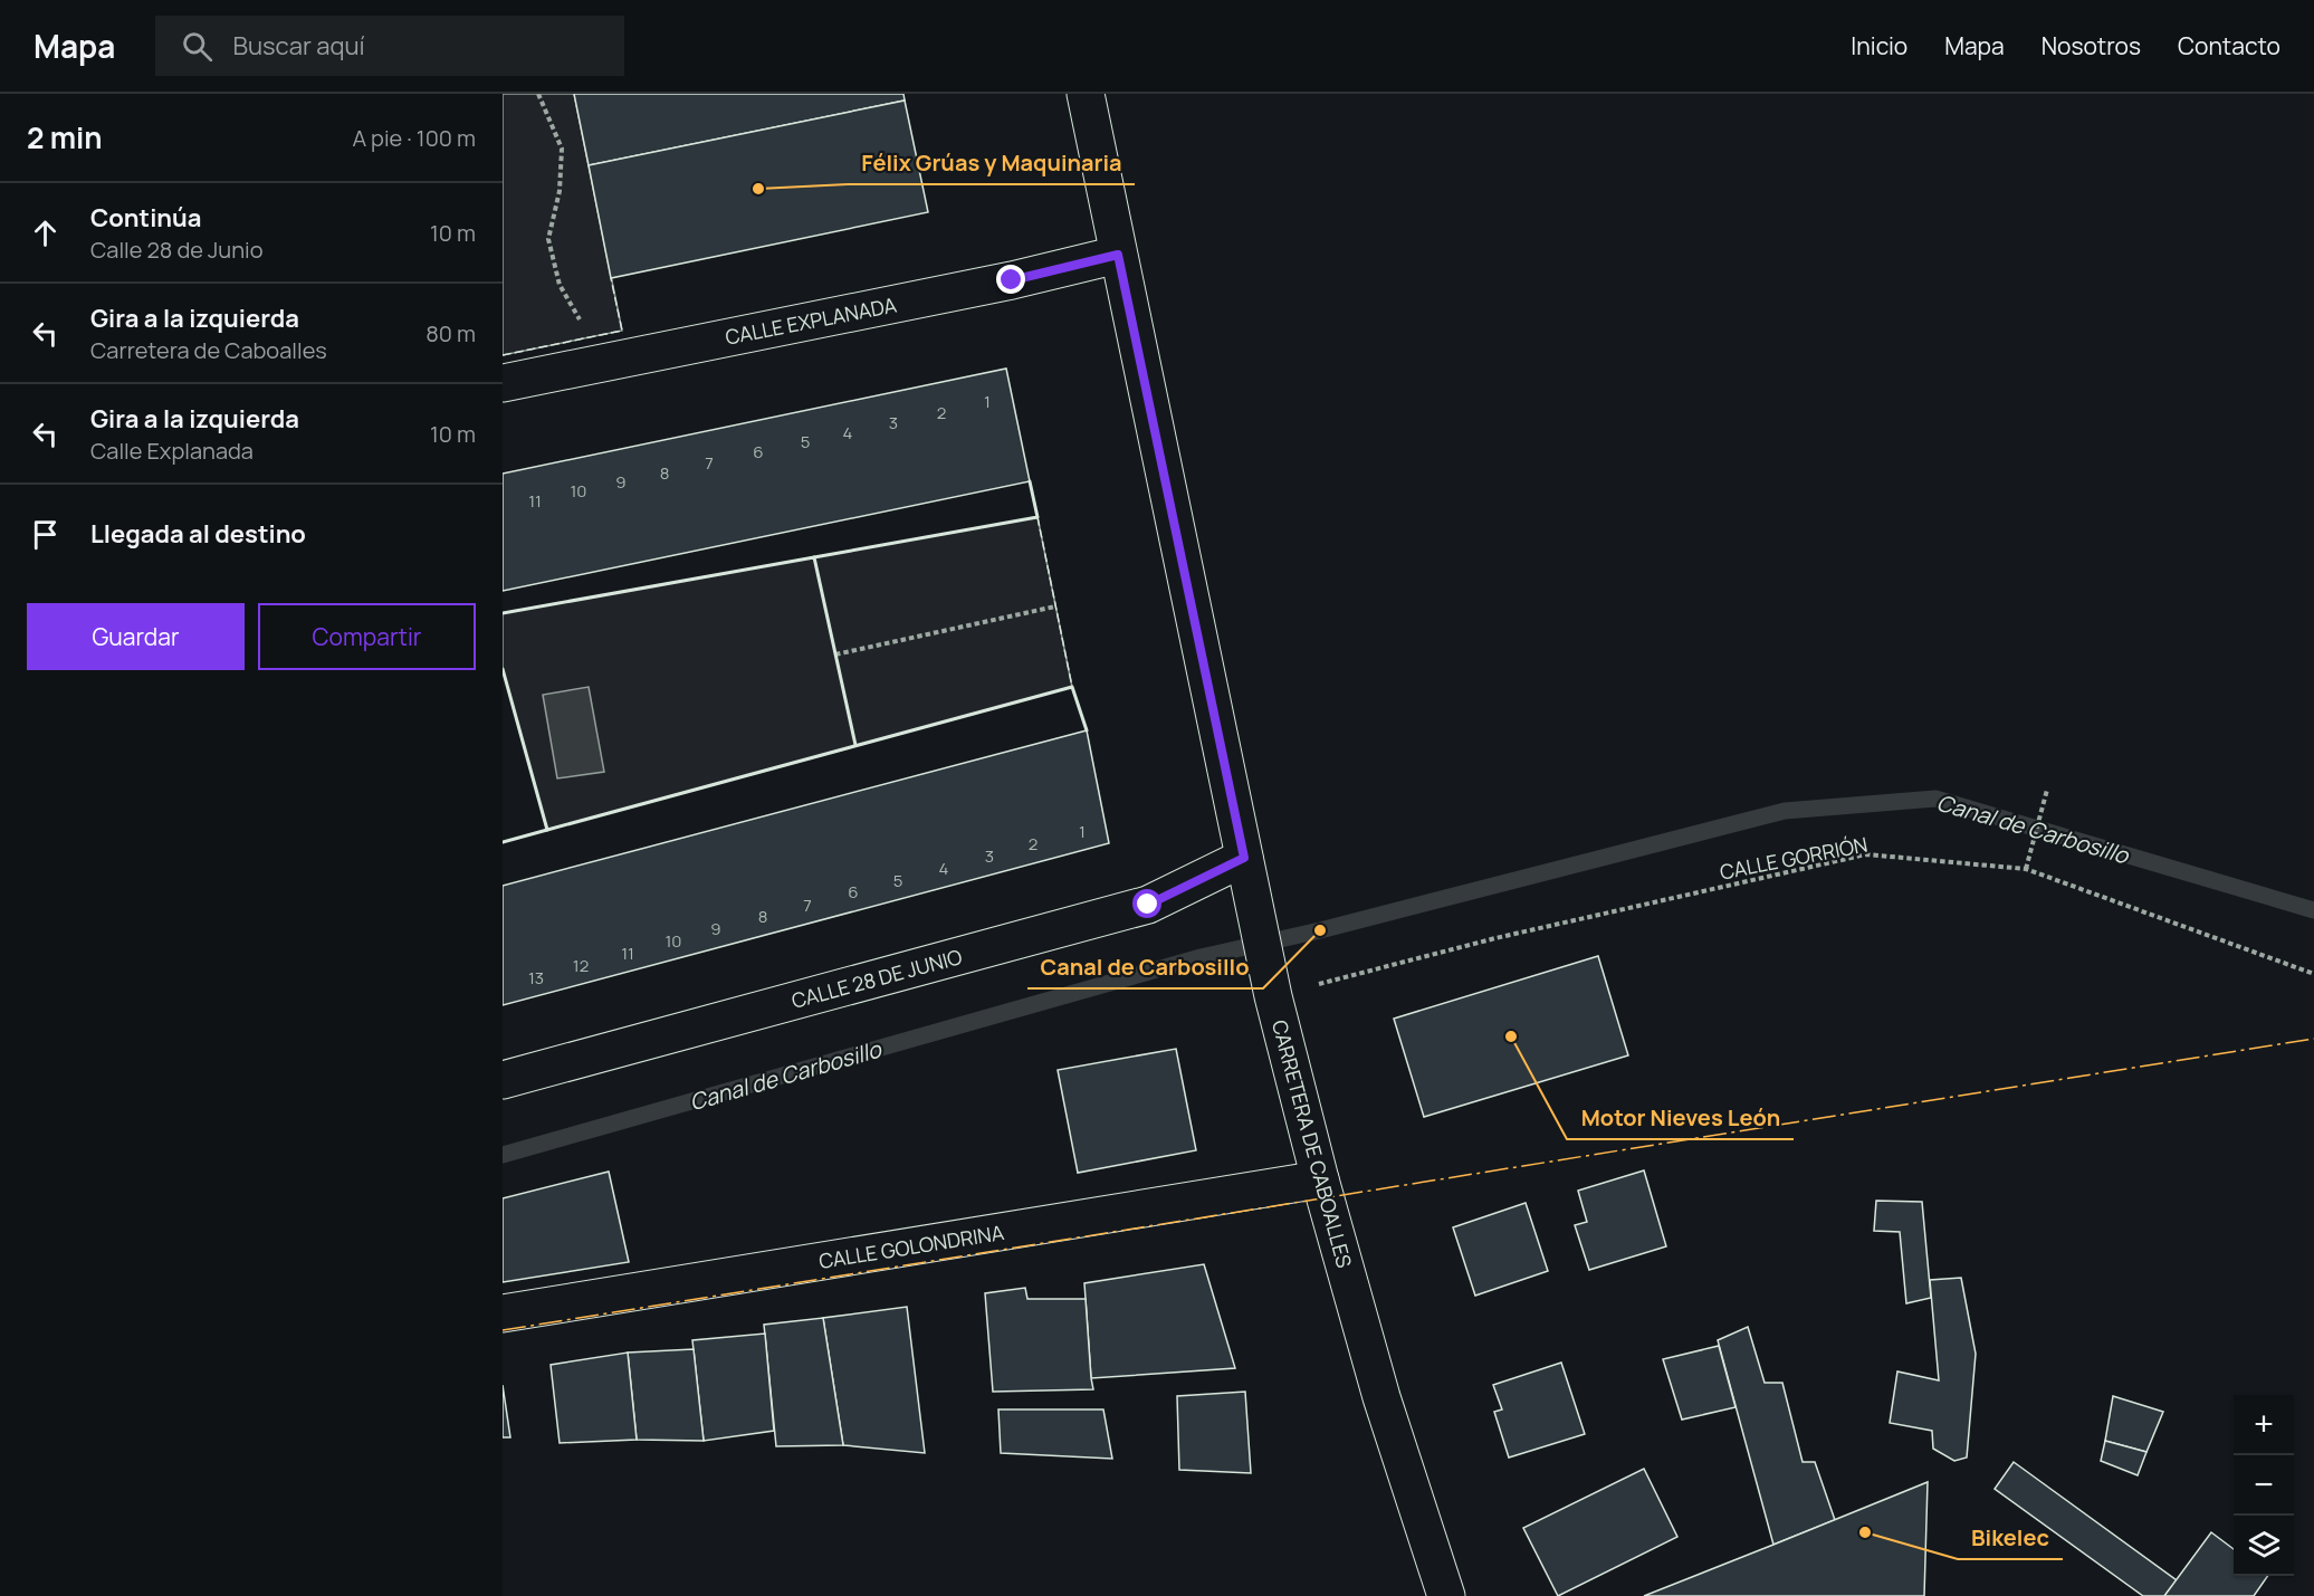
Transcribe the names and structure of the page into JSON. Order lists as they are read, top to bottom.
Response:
{
  "streets": {
    "street": [
      "CALLE EXPLANADA",
      "CALLE 28 DE JUNIO",
      "CARRETERA DE CABOALLES",
      "CALLE GOLONDRINA"
    ],
    "path": ["CALLE GORRIÓN"]
  },
  "crossings": [
    ["CALLE EXPLANADA", "CARRETERA DE CABOALLES"],
    ["CALLE GORRIÓN", "CARRETERA DE CABOALLES"],
    ["CALLE 28 DE JUNIO", "CARRETERA DE CABOALLES"],
    ["CARRETERA DE CABOALLES", "CALLE GOLONDRINA"]
  ],
  "water": ["Canal de Carbosillo"],
  "places": [
    "Félix Grúas y Maquinaria",
    "Canal de Carbosillo",
    "Motor Nieves León",
    "Bikelec"
  ],
  "house_numbers": [
    "1",
    "2",
    "3",
    "4",
    "5",
    "6",
    "7",
    "8",
    "9",
    "10",
    "11",
    "1",
    "2",
    "3",
    "4",
    "5",
    "6",
    "7",
    "8",
    "9",
    "10",
    "11",
    "12",
    "13"
  ],
  "page": {
    "header": "Mapa",
    "search": "Buscar aquí",
    "nav": [
      "Inicio",
      "Mapa",
      "Nosotros",
      "Contacto"
    ],
    "heading": ["2 min", "A pie · 100 m"],
    "list": [
      ["Continúa", "Calle 28 de Junio", "10 m"],
      ["Gira a la izquierda", "Carretera de Caboalles", "80 m"],
      ["Gira a la izquierda", "Calle Explanada", "10 m"],
      "Llegada al destino"
    ],
    "buttons": ["Guardar", "Compartir"],
    "map_buttons": ["+", "−"]
  }
}
